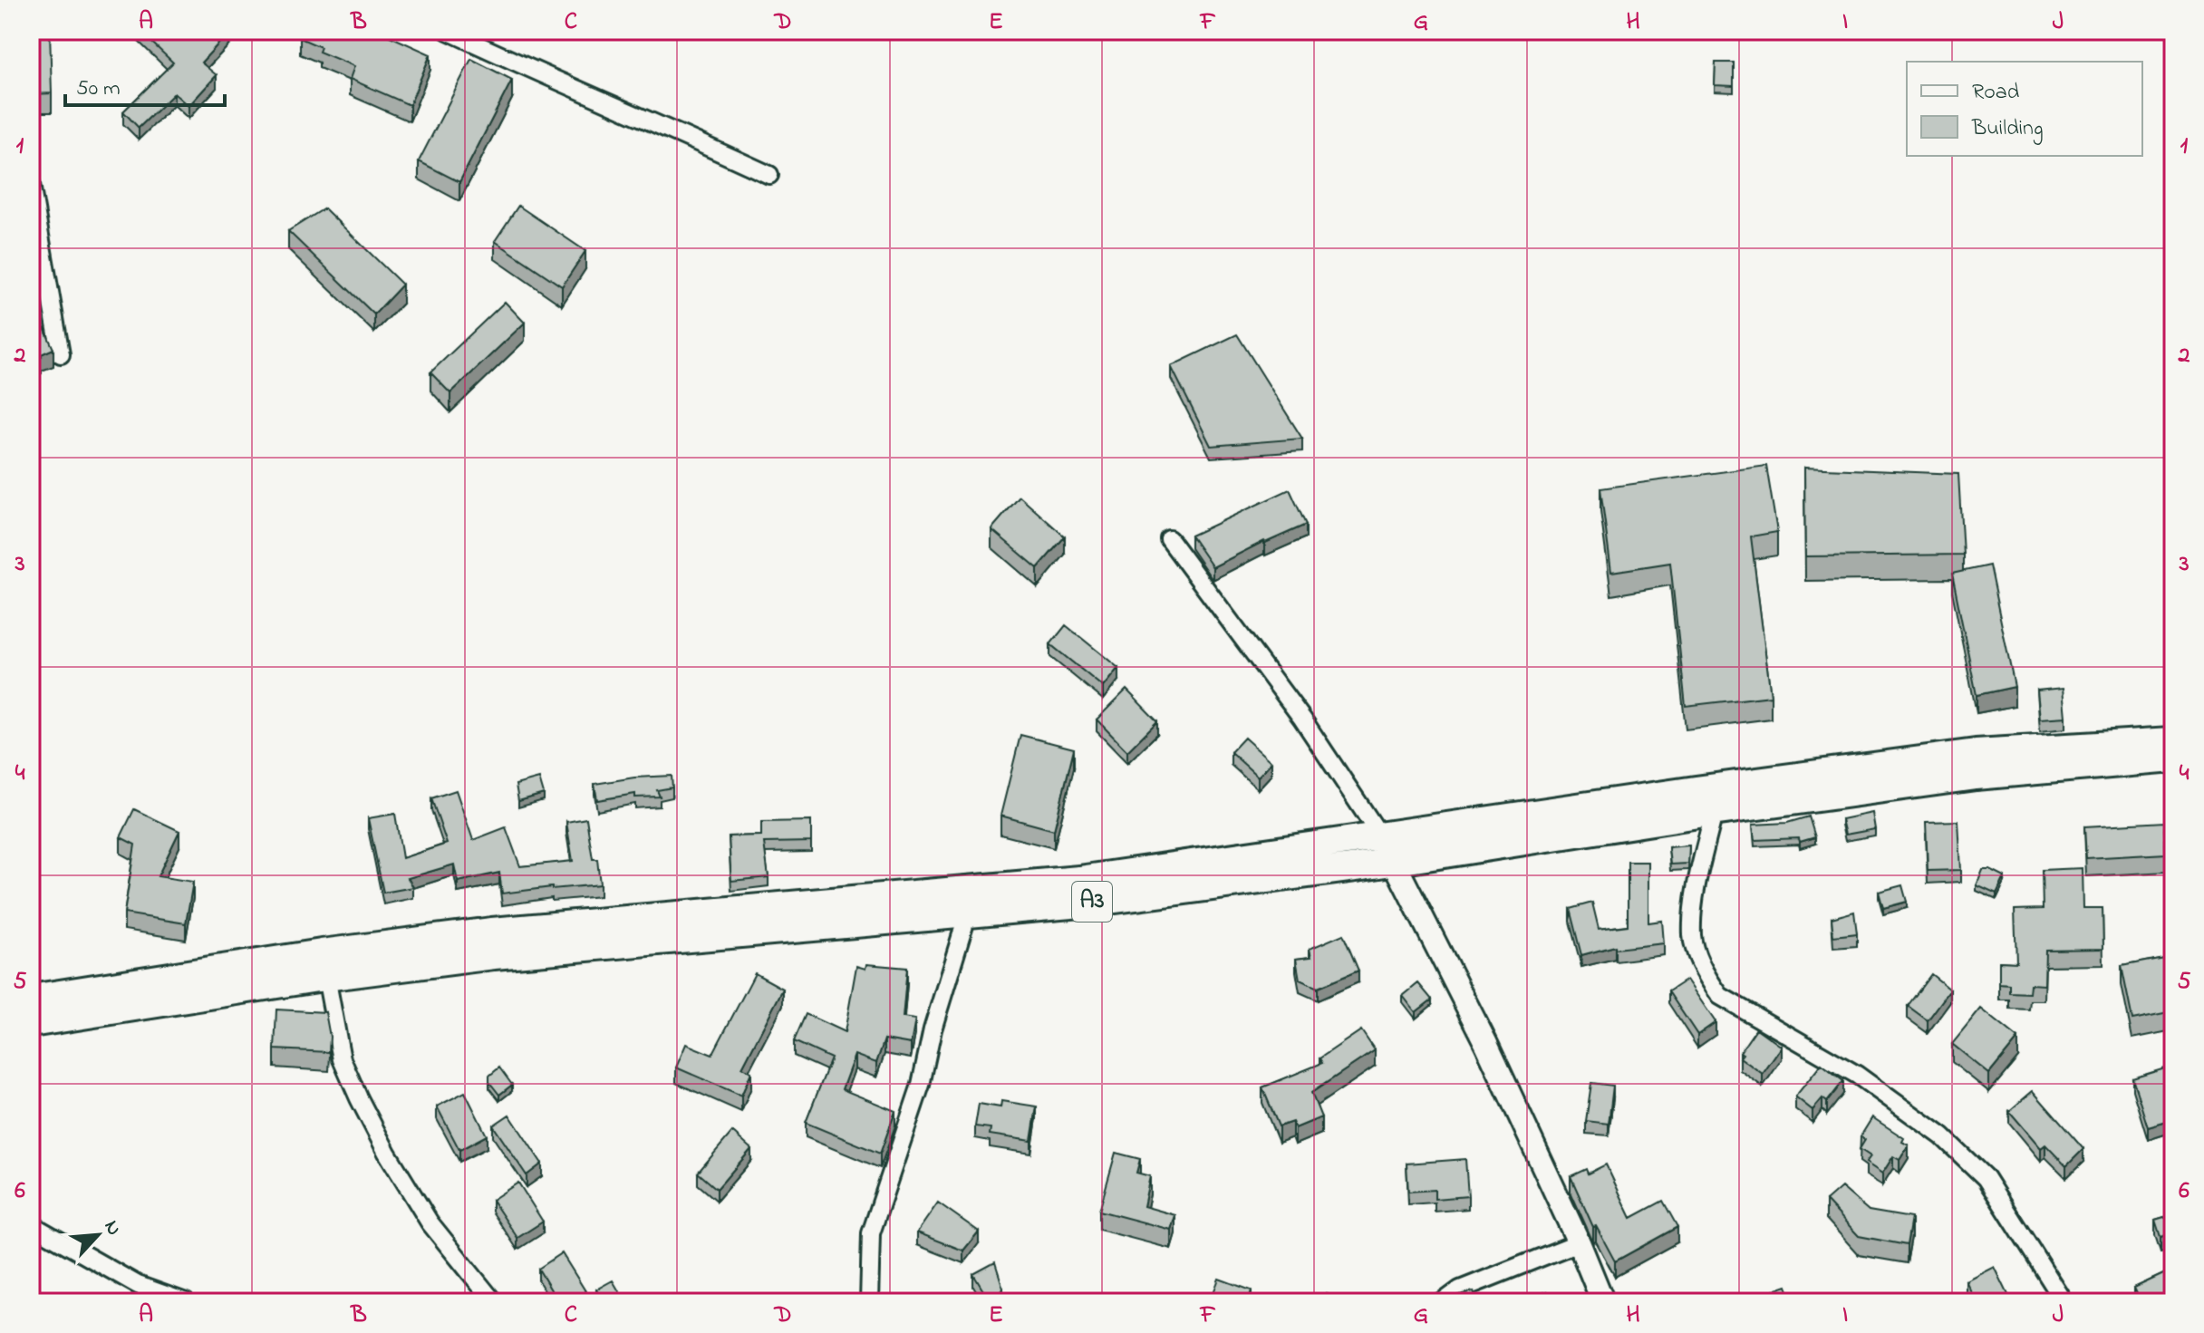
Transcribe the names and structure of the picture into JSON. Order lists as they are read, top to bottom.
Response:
{
  "streets": {
    "main road": ["A3"]
  },
  "legend": ["Road", "Building"],
  "scale_bar": "50 m",
  "north": "top right",
  "grid": {
    "columns": [
      "A",
      "B",
      "C",
      "D",
      "E",
      "F",
      "G",
      "H",
      "I",
      "J"
    ],
    "rows": [
      "1",
      "2",
      "3",
      "4",
      "5",
      "6"
    ]
  }
}
